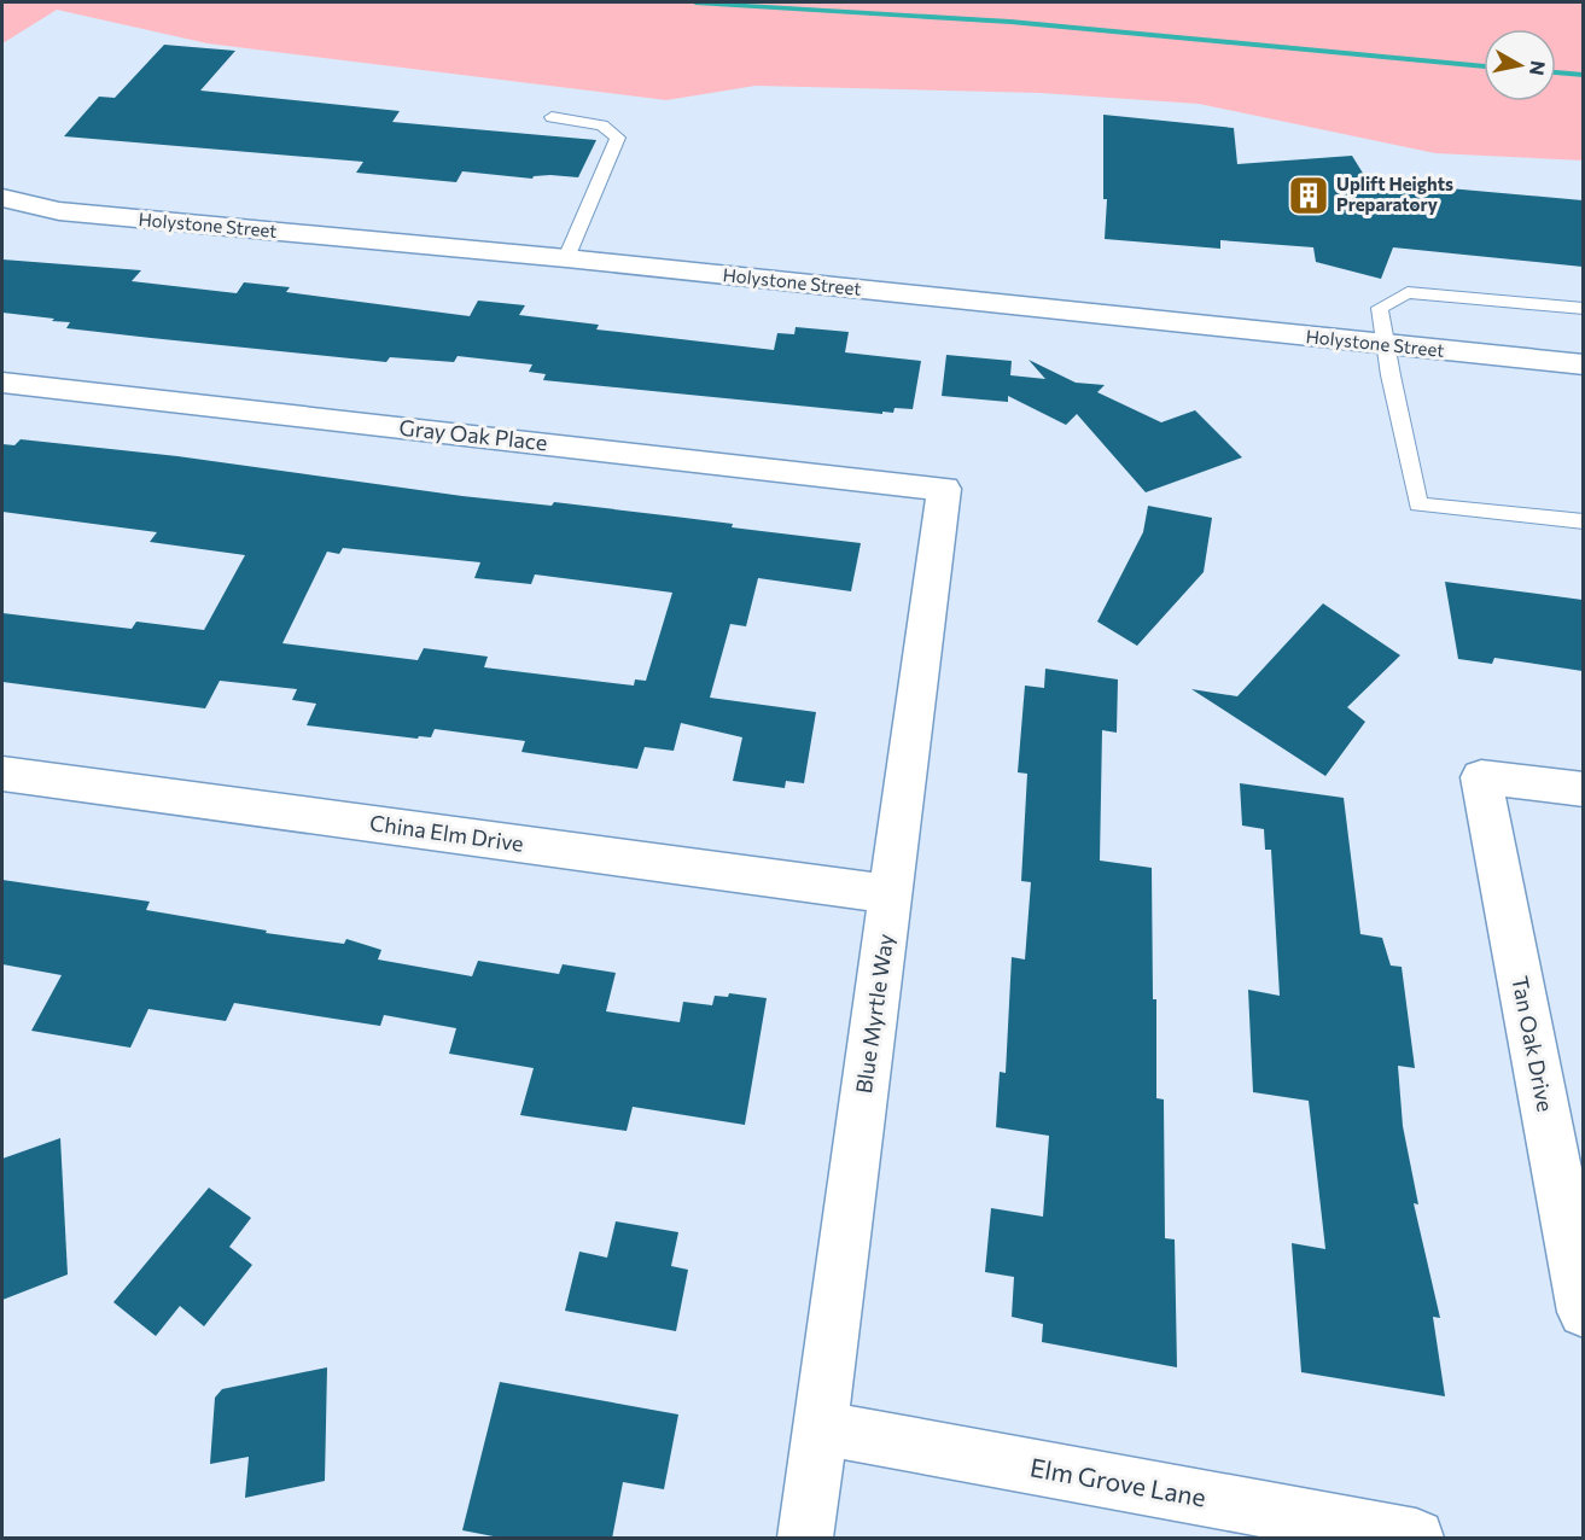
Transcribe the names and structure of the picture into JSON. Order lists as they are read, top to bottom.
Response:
{
  "streets": {
    "street": [
      "Holystone Street",
      "Gray Oak Place",
      "China Elm Drive",
      "Blue Myrtle Way",
      "Tan Oak Drive",
      "Elm Grove Lane"
    ]
  },
  "crossings": [
    ["Gray Oak Place", "Blue Myrtle Way"],
    ["China Elm Drive", "Blue Myrtle Way"],
    ["Blue Myrtle Way", "Elm Grove Lane"]
  ],
  "places": {
    "building": ["Uplift Heights Preparatory"]
  },
  "north": "right"
}
